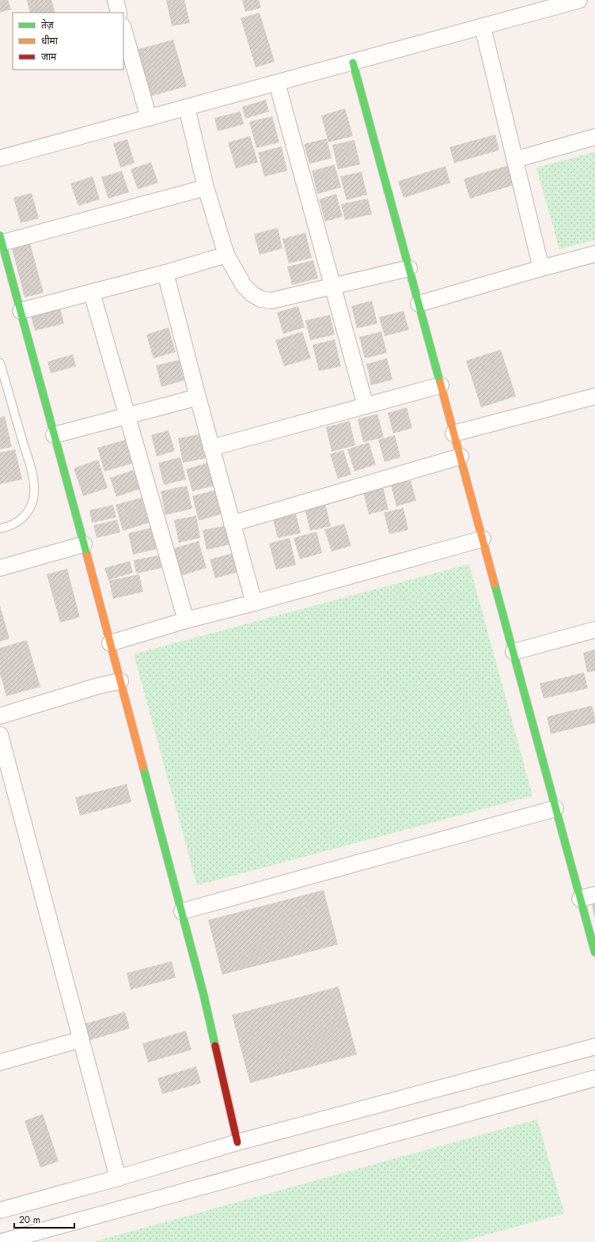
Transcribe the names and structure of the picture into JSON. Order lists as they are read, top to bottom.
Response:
{
  "legend": ["तेज़", "धीमा", "जाम"],
  "scale_bar": "20 m"
}
